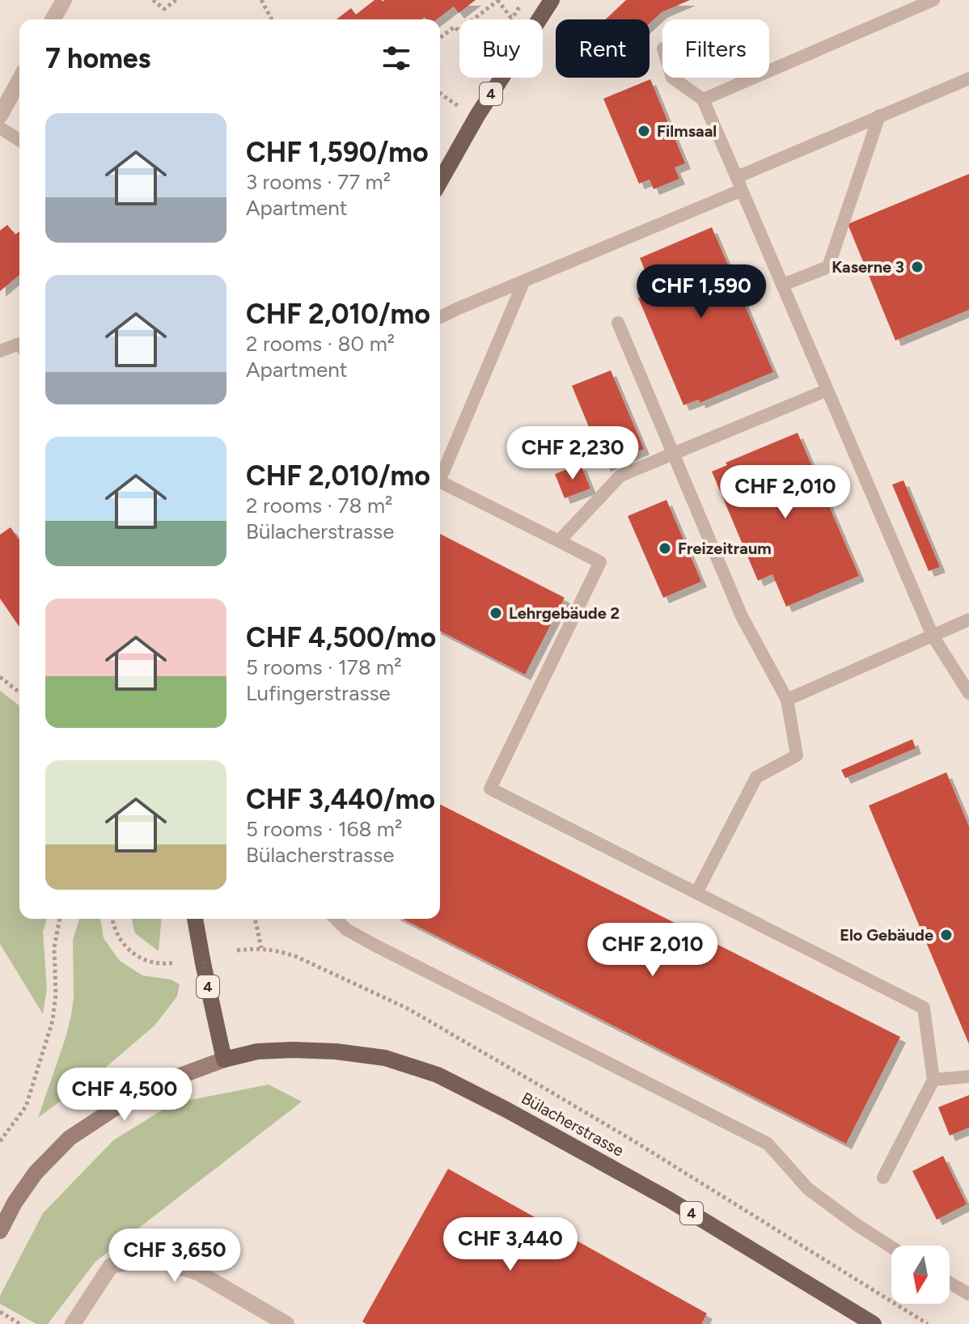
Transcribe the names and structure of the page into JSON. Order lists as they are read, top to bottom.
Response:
{
  "streets": {
    "main road": ["4", "Bülacherstrasse"]
  },
  "crossings": [
    ["4", "Bülacherstrasse"]
  ],
  "places": [
    "Filmsaal",
    "Kaserne 3",
    "Freizeitraum",
    "Lehrgebäude 2",
    "Elo Gebäude"
  ],
  "north": "bottom",
  "page": {
    "chip": ["Buy", "Rent", "Filters"],
    "heading": "7 homes",
    "list": [
      {
        "name": "CHF 1,590/mo",
        "note": "3 rooms · 77 m² · Apartment"
      },
      {
        "name": "CHF 2,010/mo",
        "note": "2 rooms · 80 m² · Apartment"
      },
      {
        "name": "CHF 2,010/mo",
        "note": "2 rooms · 78 m² · Bülacherstrasse"
      },
      {
        "name": "CHF 4,500/mo",
        "note": "5 rooms · 178 m² · Lufingerstrasse"
      },
      {
        "name": "CHF 3,440/mo",
        "note": "5 rooms · 168 m² · Bülacherstrasse"
      }
    ],
    "price": [
      "CHF 1,590",
      "CHF 2,230",
      "CHF 2,010",
      "CHF 2,010",
      "CHF 4,500",
      "CHF 3,440",
      "CHF 3,650"
    ]
  }
}
